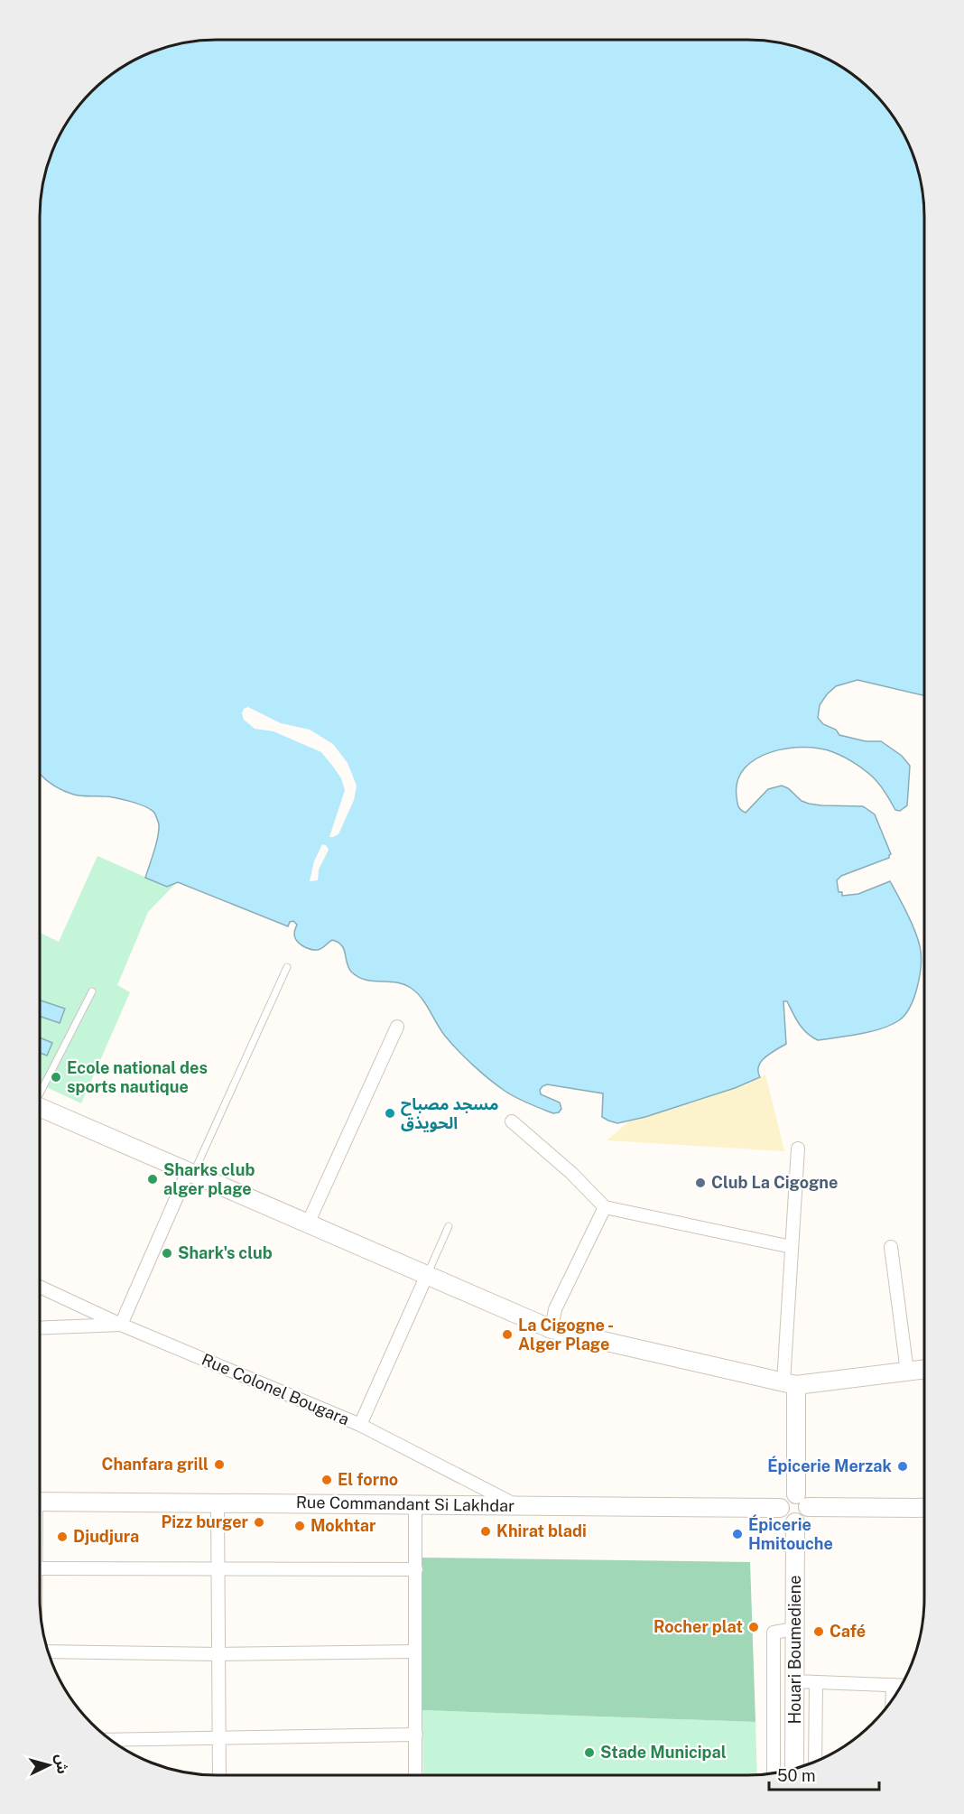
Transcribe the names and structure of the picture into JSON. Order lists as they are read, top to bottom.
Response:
{
  "streets": {
    "main road": ["Rue Commandant Si Lakhdar", "Houari Boumediene"],
    "street": ["Rue Colonel Bougara"]
  },
  "crossings": [
    ["Rue Colonel Bougara", "Rue Commandant Si Lakhdar"],
    ["Rue Commandant Si Lakhdar", "Houari Boumediene"]
  ],
  "places": [
    "Ecole national des sports nautique",
    "مسجد مصباح الحويذق",
    "Sharks club alger plage",
    "Club La Cigogne",
    "Shark's club",
    "La Cigogne - Alger Plage",
    "Chanfara grill",
    "Épicerie Merzak",
    "El forno",
    "Pizz burger",
    "Mokhtar",
    "Khirat bladi",
    "Épicerie Hmitouche",
    "Djudjura",
    "Rocher plat",
    "Café",
    "Stade Municipal"
  ],
  "scale_bar": "50 m",
  "north": "right"
}
